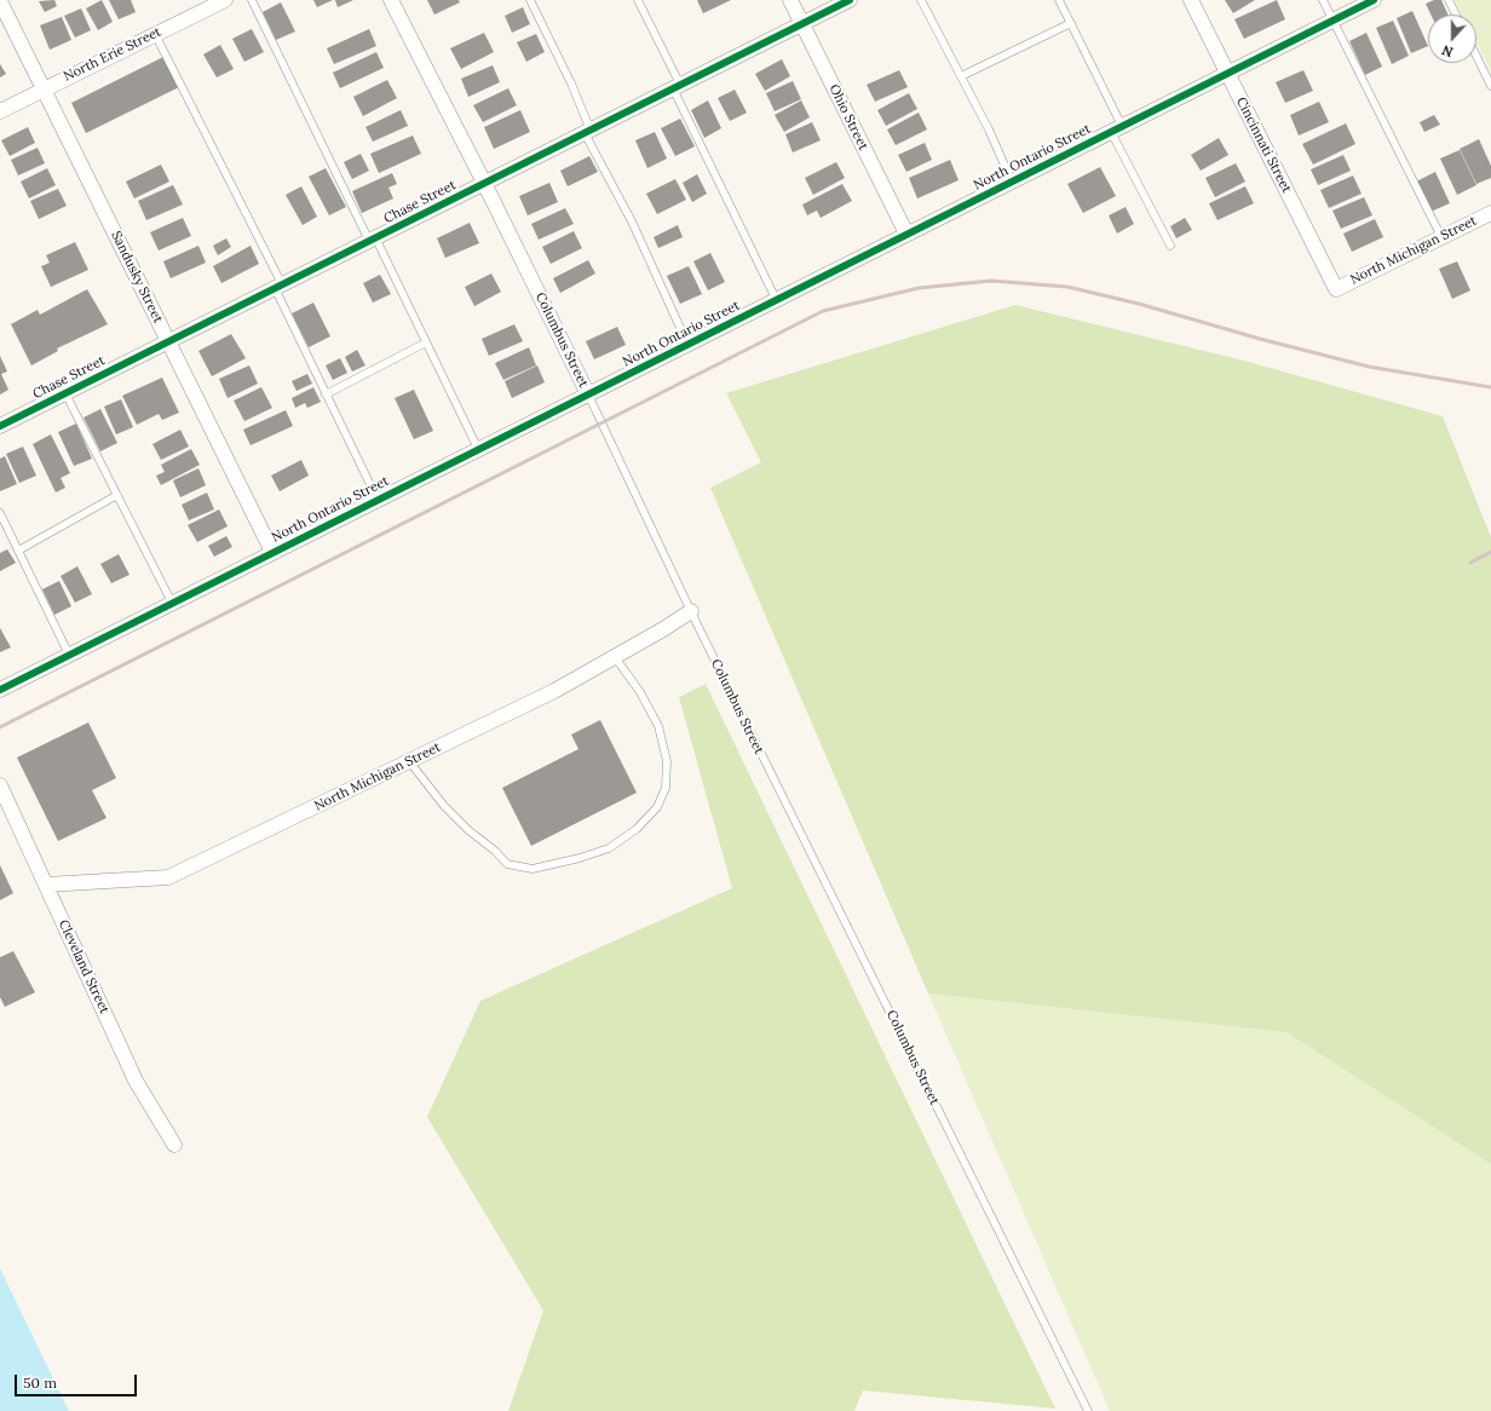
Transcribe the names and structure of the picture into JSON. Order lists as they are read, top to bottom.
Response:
{
  "streets": {
    "street": [
      "North Erie Street",
      "Ohio Street",
      "Cincinnati Street",
      "North Ontario Street",
      "Chase Street",
      "North Michigan Street",
      "Sandusky Street",
      "Columbus Street",
      "Cleveland Street"
    ]
  },
  "crossings": [
    ["North Erie Street", "Sandusky Street"],
    ["Ohio Street", "North Ontario Street"],
    ["Ohio Street", "Chase Street"],
    ["Cincinnati Street", "North Ontario Street"],
    ["Cincinnati Street", "North Michigan Street"],
    ["North Ontario Street", "Sandusky Street"],
    ["North Ontario Street", "Columbus Street"],
    ["Chase Street", "Sandusky Street"],
    ["Chase Street", "Columbus Street"],
    ["North Michigan Street", "Columbus Street"],
    ["North Michigan Street", "Cleveland Street"]
  ],
  "scale_bar": "50 m",
  "north": "bottom"
}
